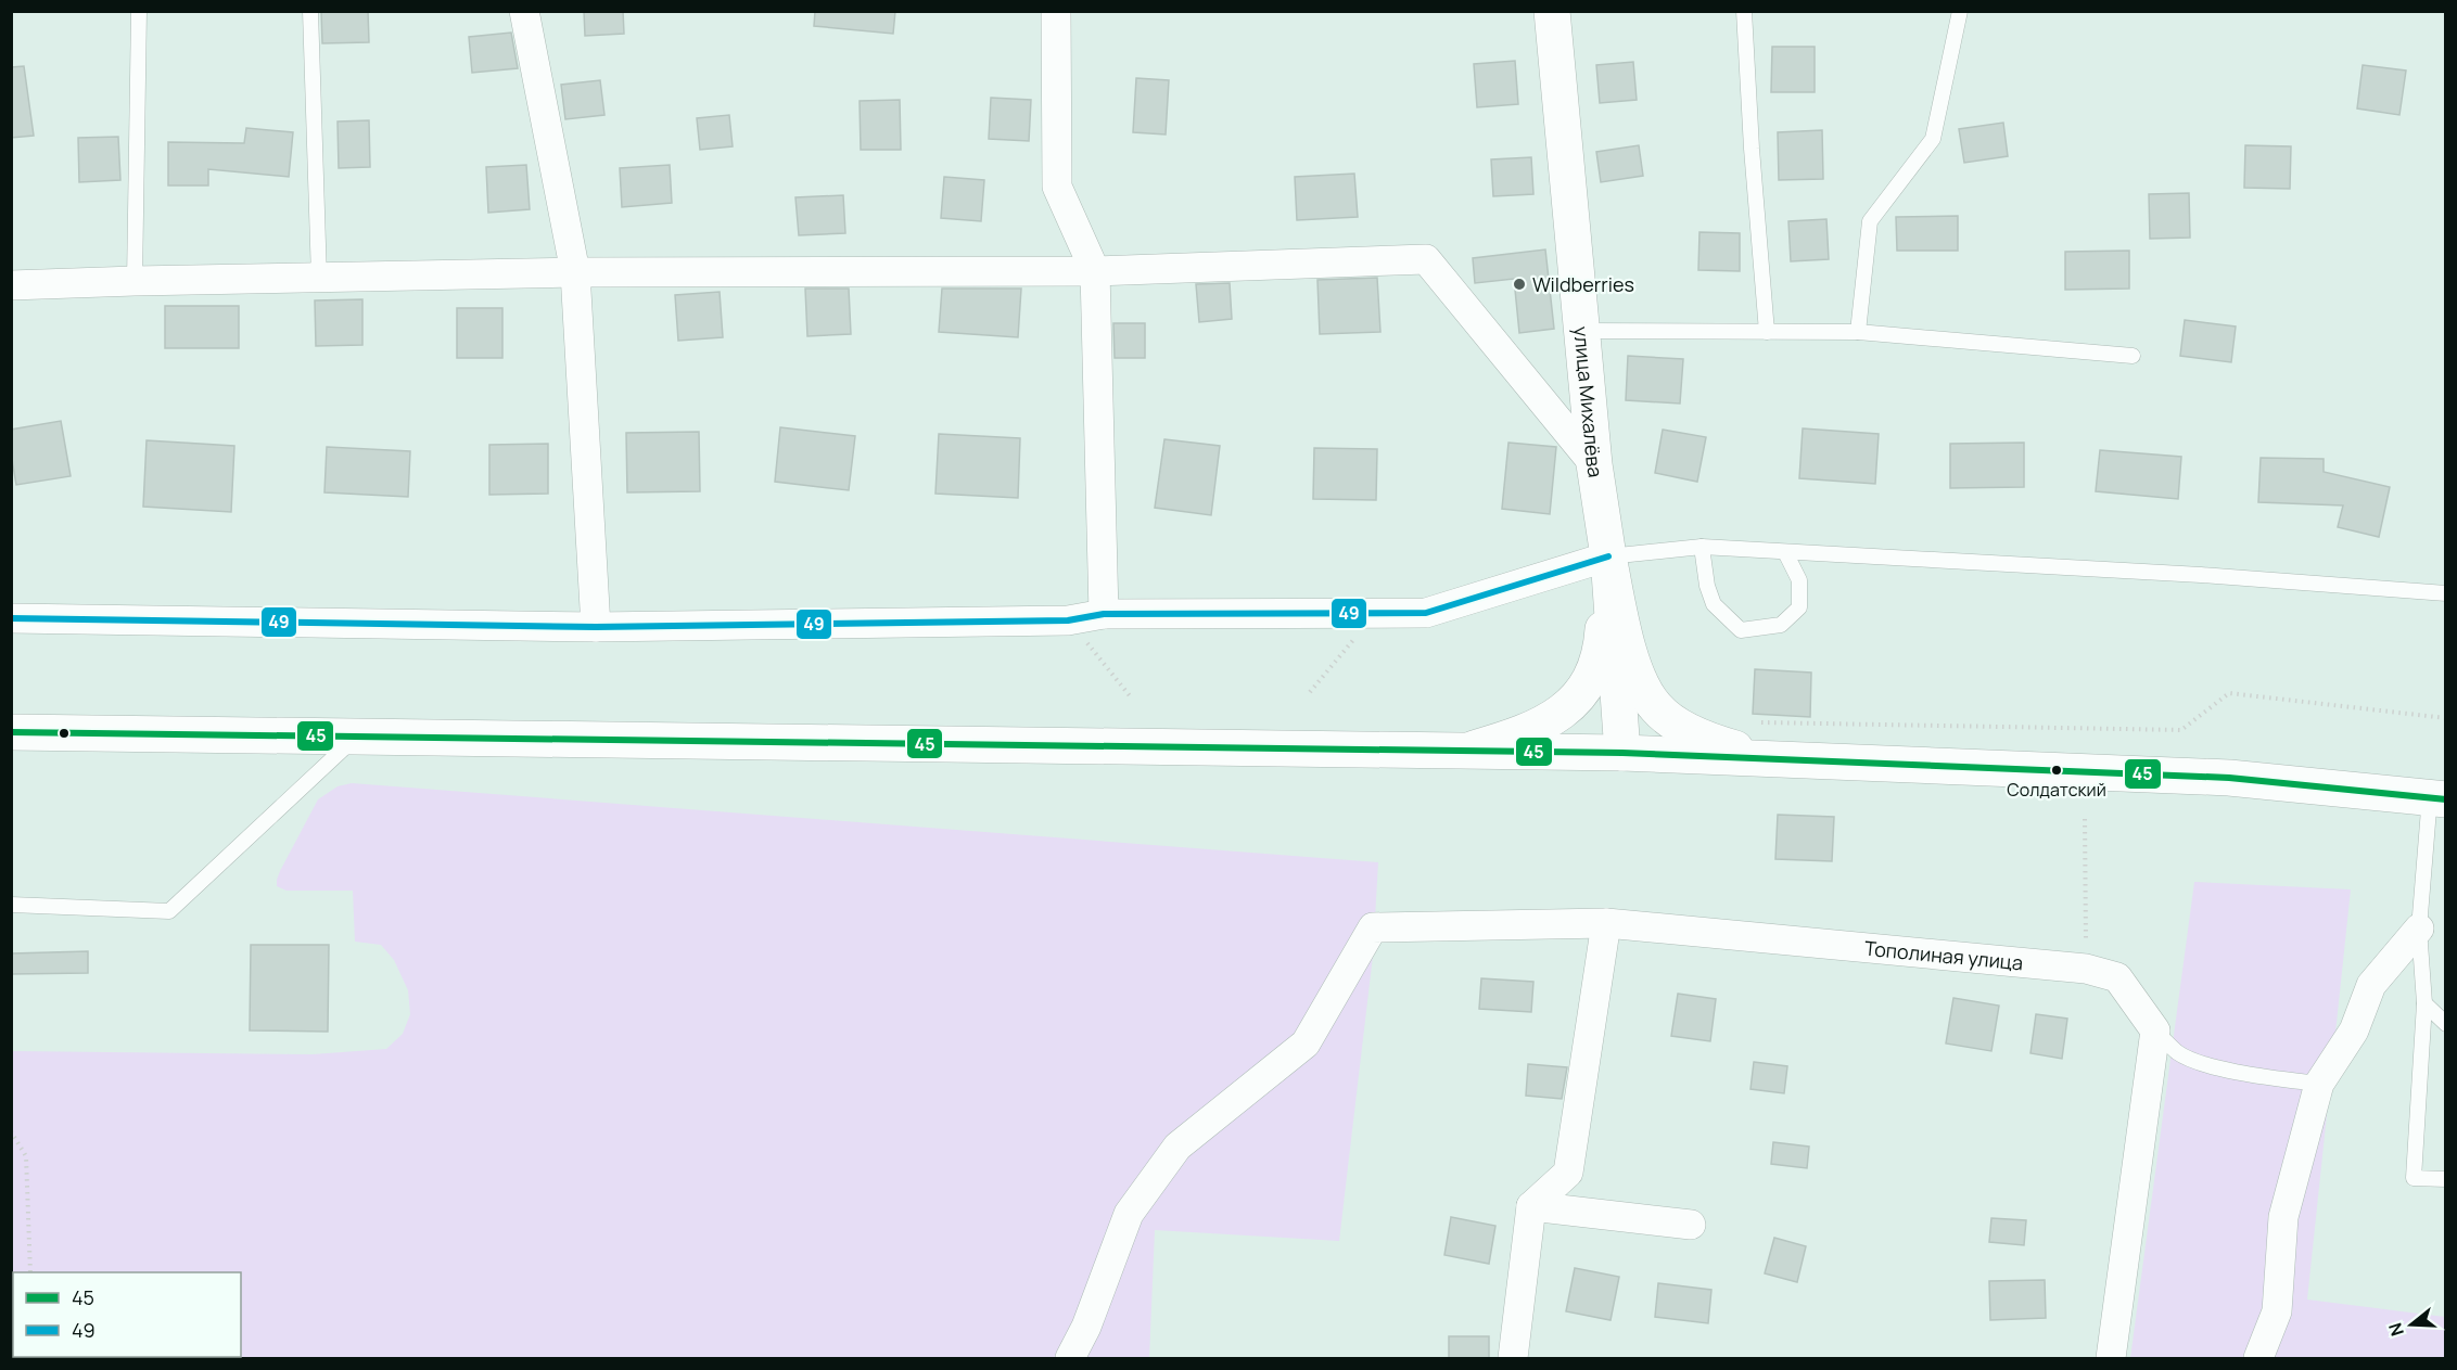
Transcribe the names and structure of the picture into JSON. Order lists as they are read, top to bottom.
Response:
{
  "streets": {
    "main road": ["улица Михалёва"],
    "street": ["Тополиная улица"]
  },
  "places": ["Wildberries", "Солдатский"],
  "lines": ["transit line 49", "transit line 45"],
  "legend": ["45", "49"],
  "north": "left"
}
